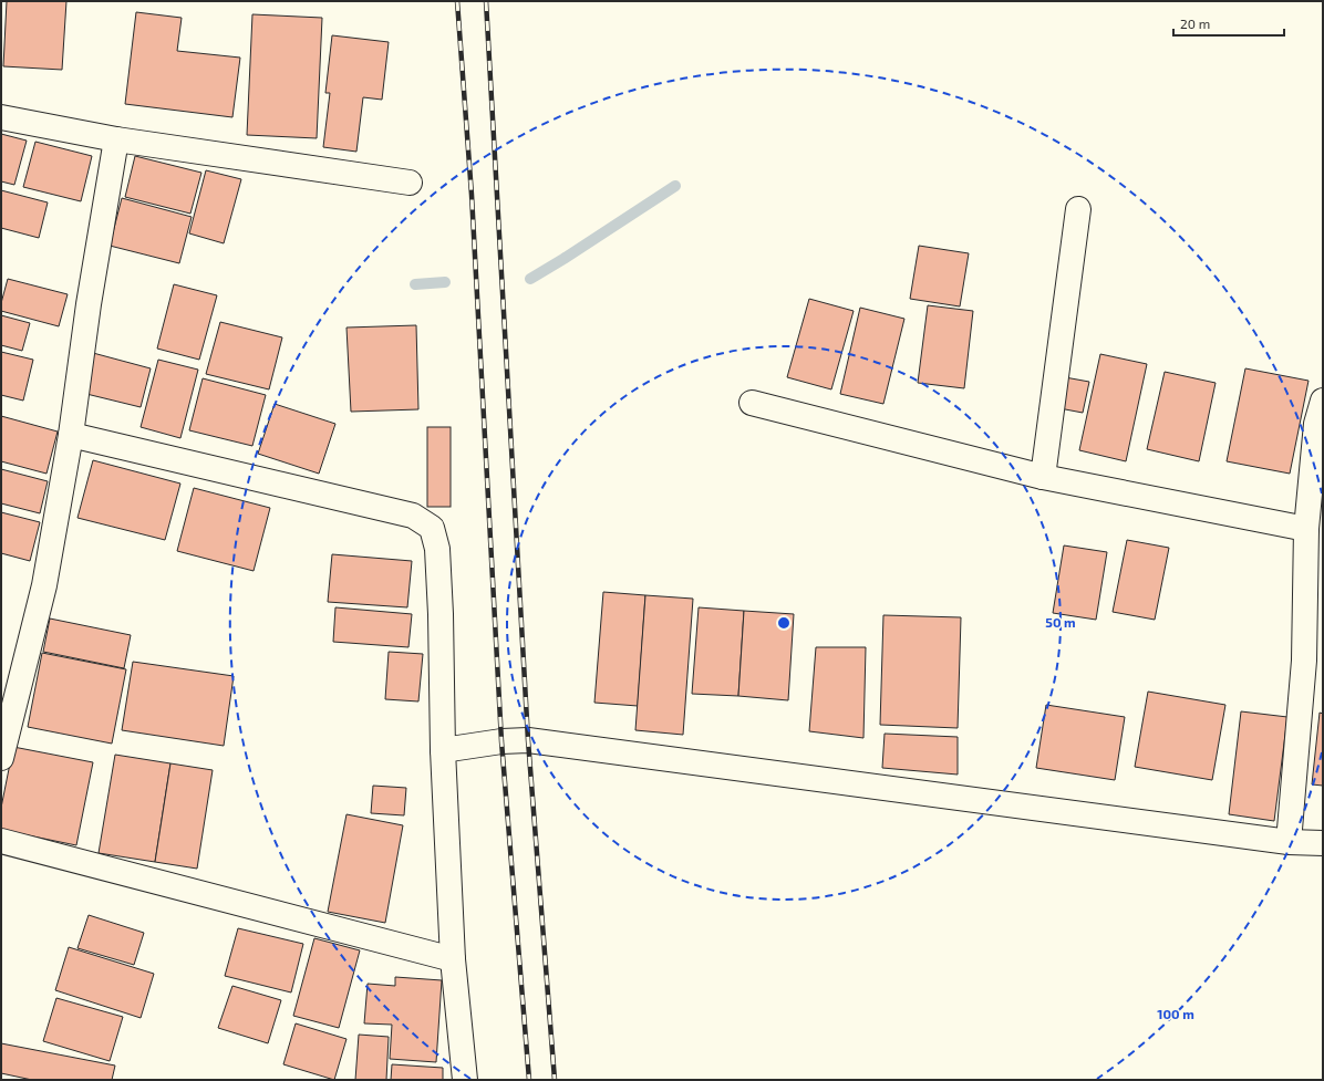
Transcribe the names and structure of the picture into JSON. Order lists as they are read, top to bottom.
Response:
{
  "scale_bar": "20 m",
  "rings": ["50 m", "100 m"]
}
